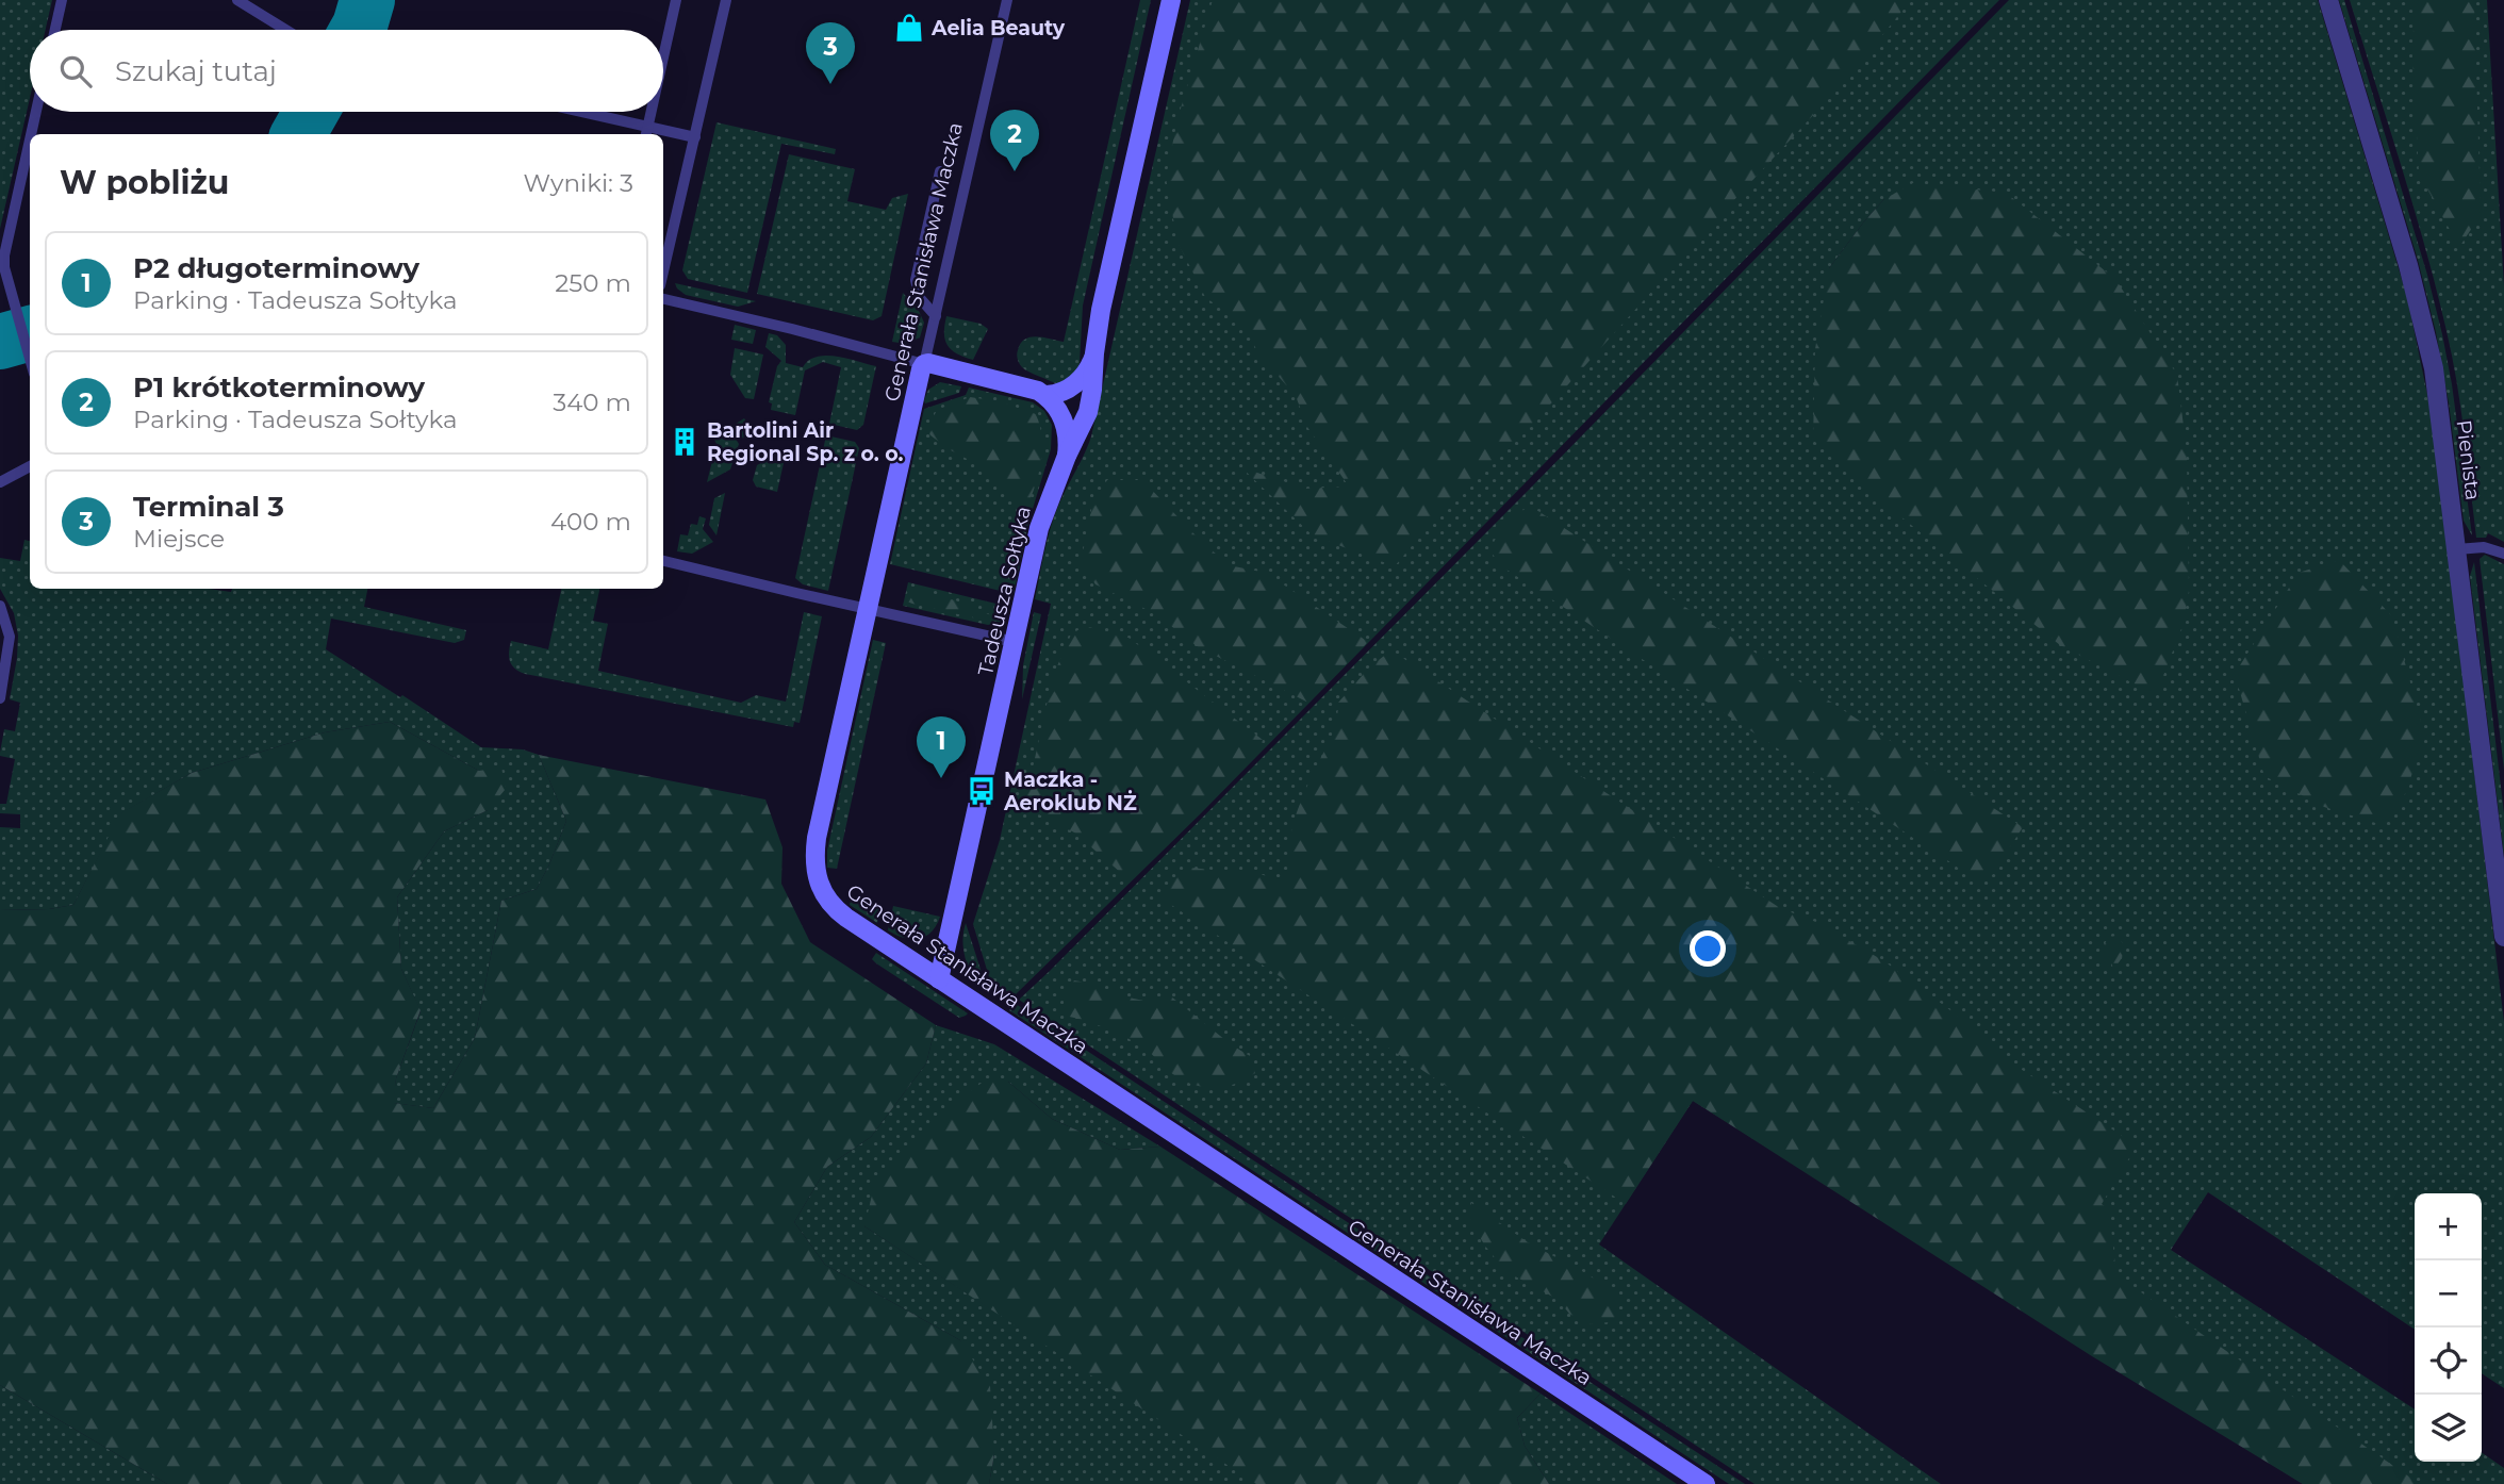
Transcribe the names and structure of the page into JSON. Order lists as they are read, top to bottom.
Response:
{
  "streets": {
    "street": ["Generała Stanisława Maczka", "Pienista", "Tadeusza Sołtyka"]
  },
  "crossings": [
    ["Generała Stanisława Maczka", "Tadeusza Sołtyka"]
  ],
  "places": {
    "shop": ["Aelia Beauty"],
    "building": ["Bartolini Air Regional Sp. z o. o."],
    "bus stop": ["Maczka - Aeroklub NŻ"]
  },
  "page": {
    "pins": ["3", "2", "1"],
    "search": "Szukaj tutaj",
    "heading": ["W pobliżu", "Wyniki: 3"],
    "list": [
      {
        "mark": "1",
        "name": "P2 długoterminowy",
        "note": "Parking · Tadeusza Sołtyka",
        "value": "250 m"
      },
      {
        "mark": "2",
        "name": "P1 krótkoterminowy",
        "note": "Parking · Tadeusza Sołtyka",
        "value": "340 m"
      },
      {
        "mark": "3",
        "name": "Terminal 3",
        "note": "Miejsce",
        "value": "400 m"
      }
    ],
    "map_buttons": ["+", "−"]
  }
}
